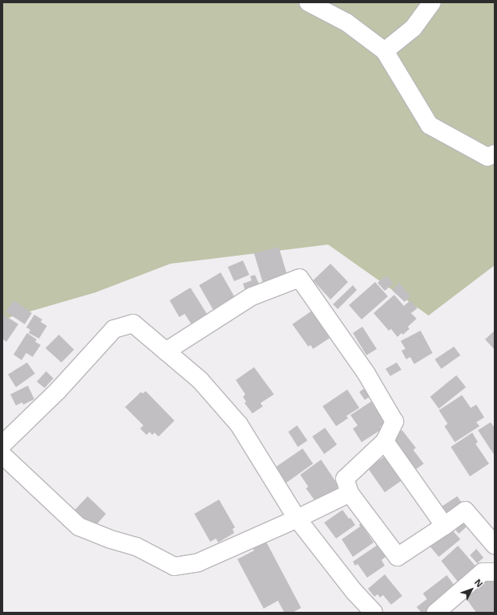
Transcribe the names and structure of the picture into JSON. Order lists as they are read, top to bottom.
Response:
{
  "north": "top right"
}
